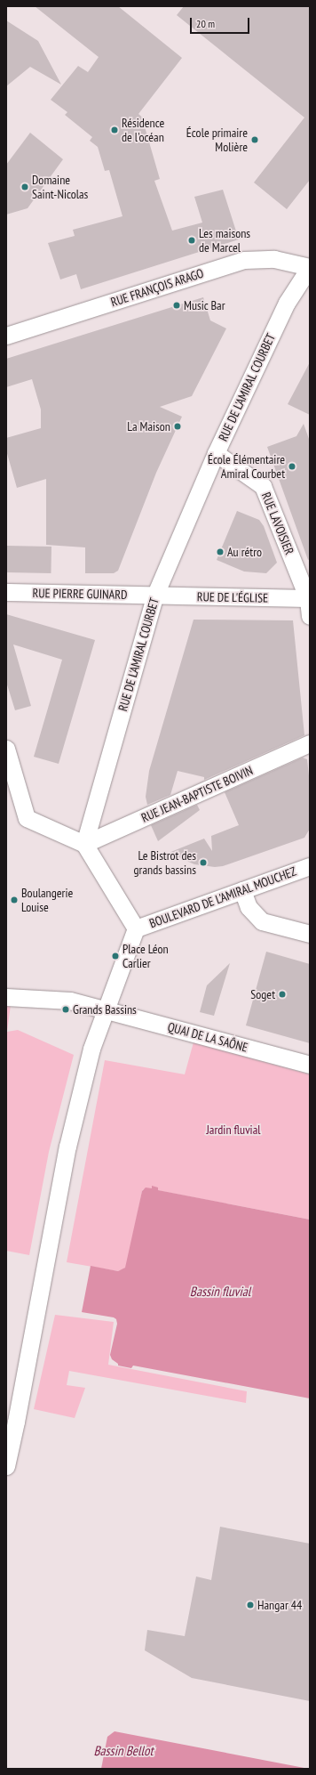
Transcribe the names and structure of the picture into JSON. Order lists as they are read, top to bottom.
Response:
{
  "streets": {
    "street": [
      "RUE FRANÇOIS ARAGO",
      "RUE DE L'AMIRAL COURBET",
      "RUE LAVOISIER",
      "RUE PIERRE GUINARD",
      "RUE DE L'ÉGLISE",
      "RUE JEAN-BAPTISTE BOIVIN",
      "BOULEVARD DE L'AMIRAL MOUCHEZ",
      "QUAI DE LA SAÔNE"
    ]
  },
  "crossings": [
    ["RUE FRANÇOIS ARAGO", "RUE DE L'AMIRAL COURBET"],
    ["RUE DE L'AMIRAL COURBET", "RUE LAVOISIER"],
    ["RUE DE L'AMIRAL COURBET", "RUE PIERRE GUINARD"],
    ["RUE DE L'AMIRAL COURBET", "RUE DE L'ÉGLISE"],
    ["RUE DE L'AMIRAL COURBET", "RUE JEAN-BAPTISTE BOIVIN"],
    ["RUE LAVOISIER", "RUE DE L'ÉGLISE"],
    ["RUE PIERRE GUINARD", "RUE DE L'ÉGLISE"]
  ],
  "water": ["Bassin fluvial", "Bassin Bellot"],
  "parks": ["Jardin fluvial"],
  "places": [
    "Résidence de l'océan",
    "École primaire Molière",
    "Domaine Saint-Nicolas",
    "Les maisons de Marcel",
    "Music Bar",
    "La Maison",
    "École Élémentaire Amiral Courbet",
    "Au rétro",
    "Le Bistrot des grands bassins",
    "Boulangerie Louise",
    "Place Léon Carlier",
    "Soget",
    "Grands Bassins",
    "Hangar 44"
  ],
  "scale_bar": "20 m"
}
